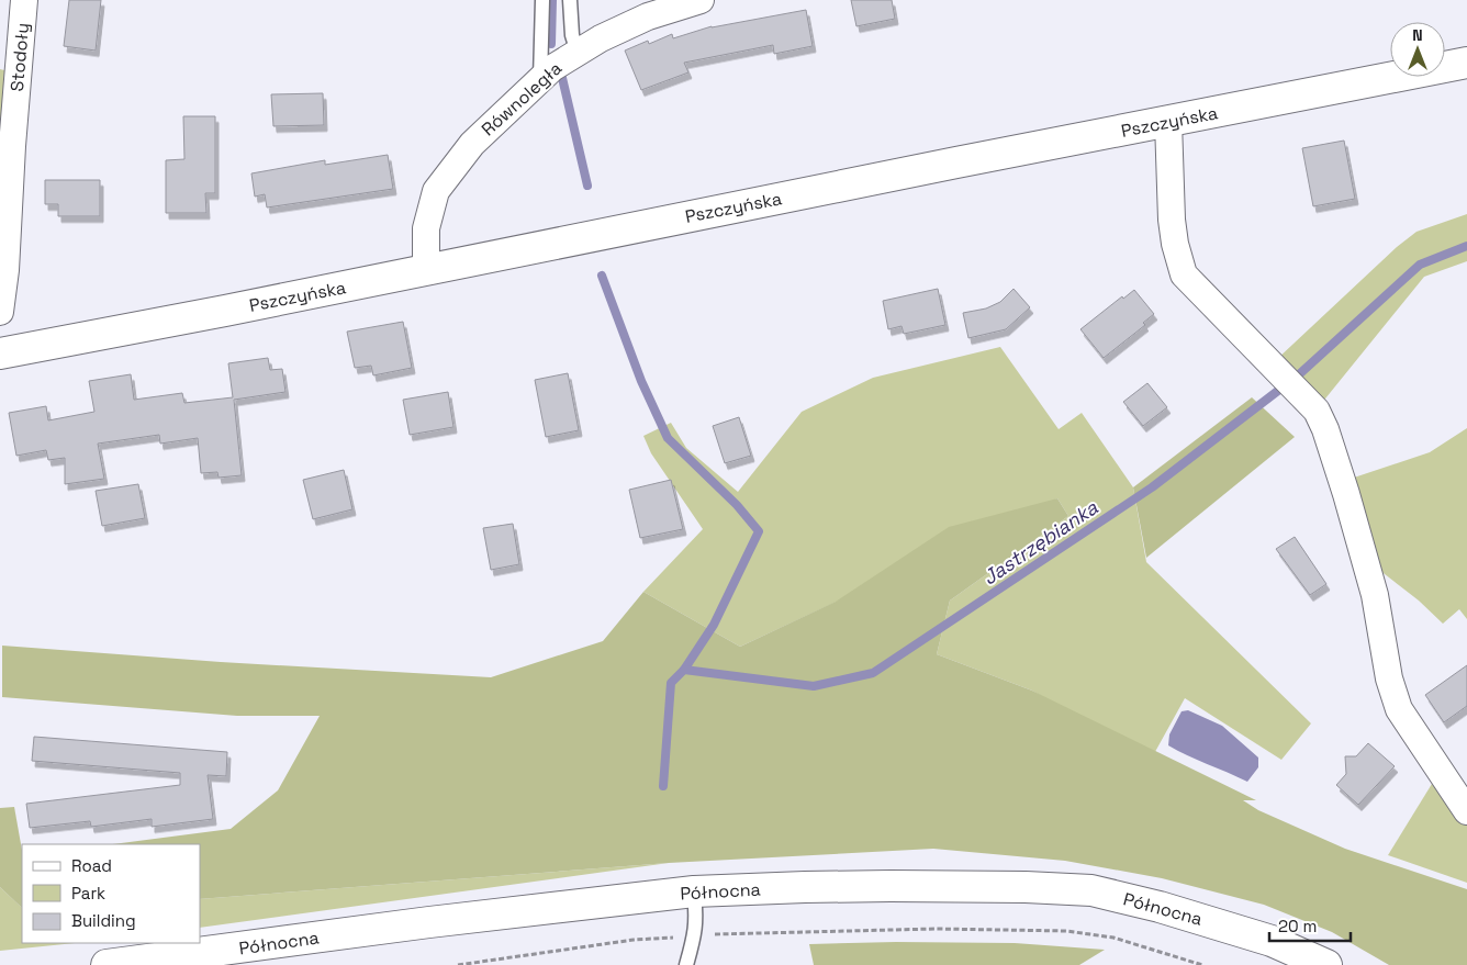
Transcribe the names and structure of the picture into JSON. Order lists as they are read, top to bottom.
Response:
{
  "streets": {
    "street": [
      "Stodoły",
      "Równoległa",
      "Pszczyńska",
      "Północna"
    ]
  },
  "crossings": [
    ["Równoległa", "Pszczyńska"]
  ],
  "water": ["Jastrzębianka"],
  "legend": ["Road", "Park", "Building"],
  "scale_bar": "20 m",
  "north": "top"
}
